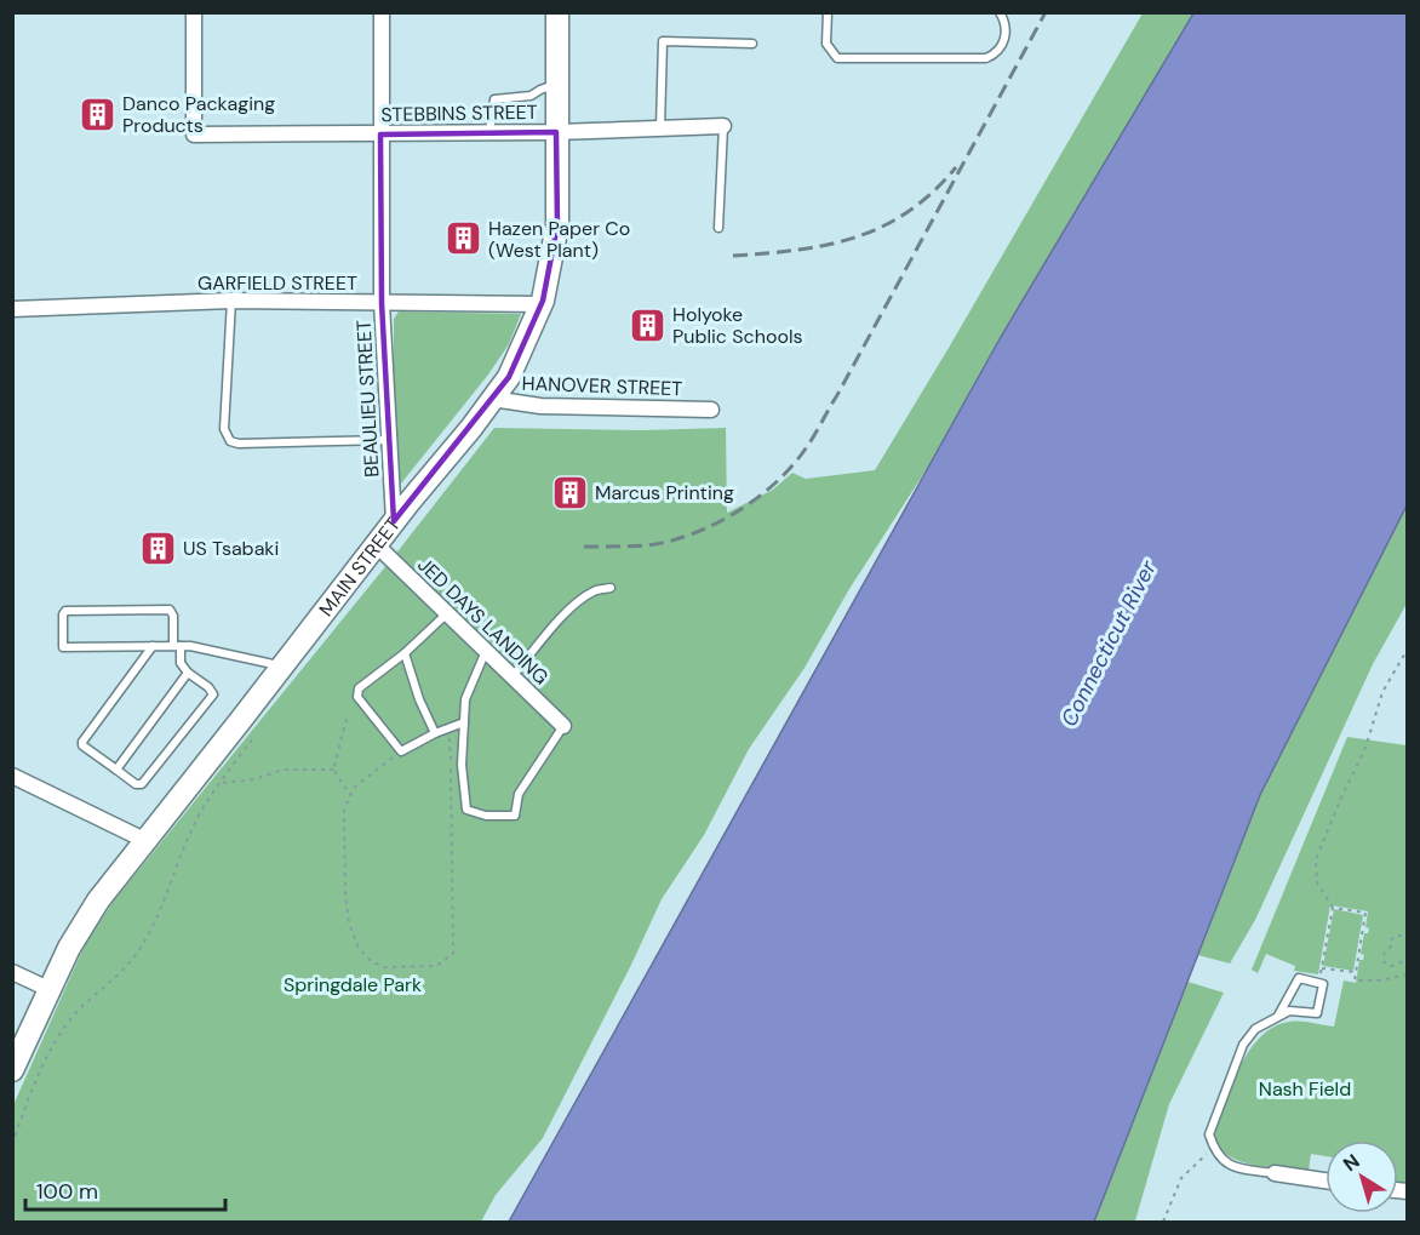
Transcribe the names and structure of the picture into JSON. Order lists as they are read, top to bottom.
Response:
{
  "streets": {
    "main road": ["MAIN STREET"],
    "street": [
      "STEBBINS STREET",
      "GARFIELD STREET",
      "HANOVER STREET",
      "BEAULIEU STREET",
      "JED DAYS LANDING"
    ]
  },
  "crossings": [
    ["STEBBINS STREET", "BEAULIEU STREET"],
    ["STEBBINS STREET", "MAIN STREET"],
    ["GARFIELD STREET", "BEAULIEU STREET"],
    ["GARFIELD STREET", "MAIN STREET"],
    ["HANOVER STREET", "MAIN STREET"],
    ["BEAULIEU STREET", "MAIN STREET"],
    ["MAIN STREET", "JED DAYS LANDING"]
  ],
  "water": ["Connecticut River"],
  "parks": ["Springdale Park", "Nash Field"],
  "places": {
    "building": [
      "Danco Packaging Products",
      "Hazen Paper Co (West Plant)",
      "Holyoke Public Schools",
      "Marcus Printing",
      "US Tsabaki"
    ]
  },
  "scale_bar": "100 m",
  "north": "top left"
}
